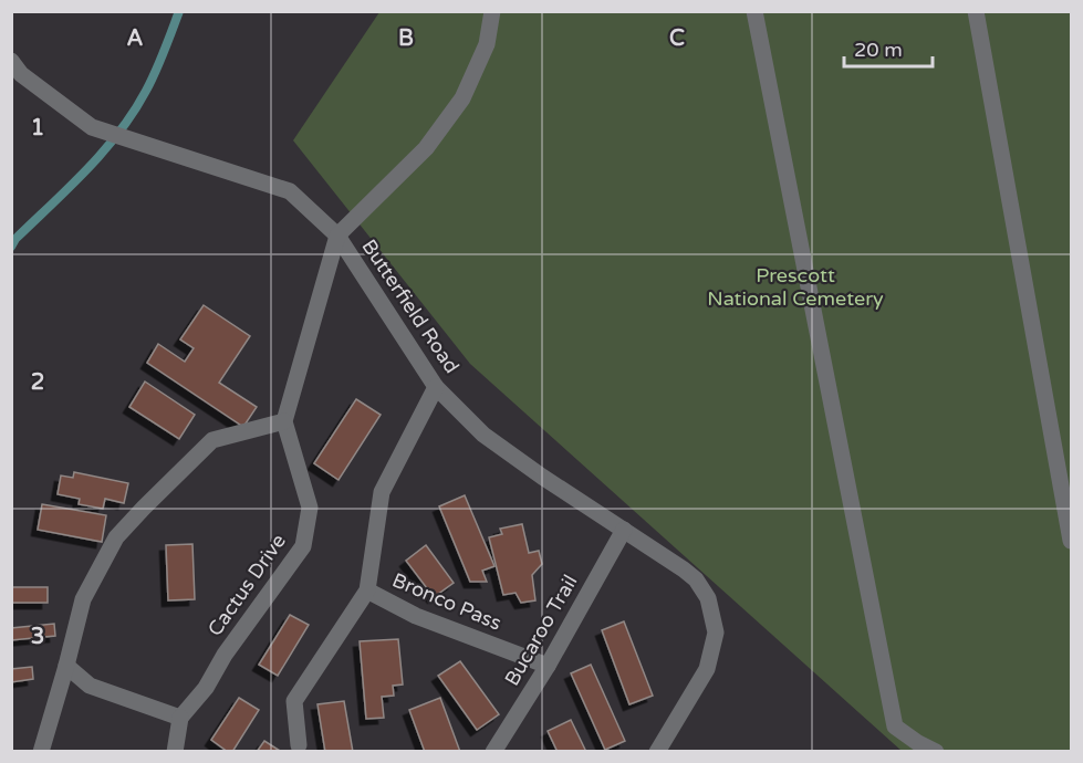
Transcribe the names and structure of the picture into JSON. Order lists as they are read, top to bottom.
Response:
{
  "streets": {
    "street": [
      "Butterfield Road",
      "Cactus Drive",
      "Bronco Pass",
      "Bucaroo Trail"
    ]
  },
  "crossings": [
    ["Butterfield Road", "Bucaroo Trail"],
    ["Bronco Pass", "Bucaroo Trail"]
  ],
  "parks": ["Prescott National Cemetery"],
  "scale_bar": "20 m",
  "grid": {
    "columns": ["A", "B", "C"],
    "rows": ["1", "2", "3"]
  }
}
